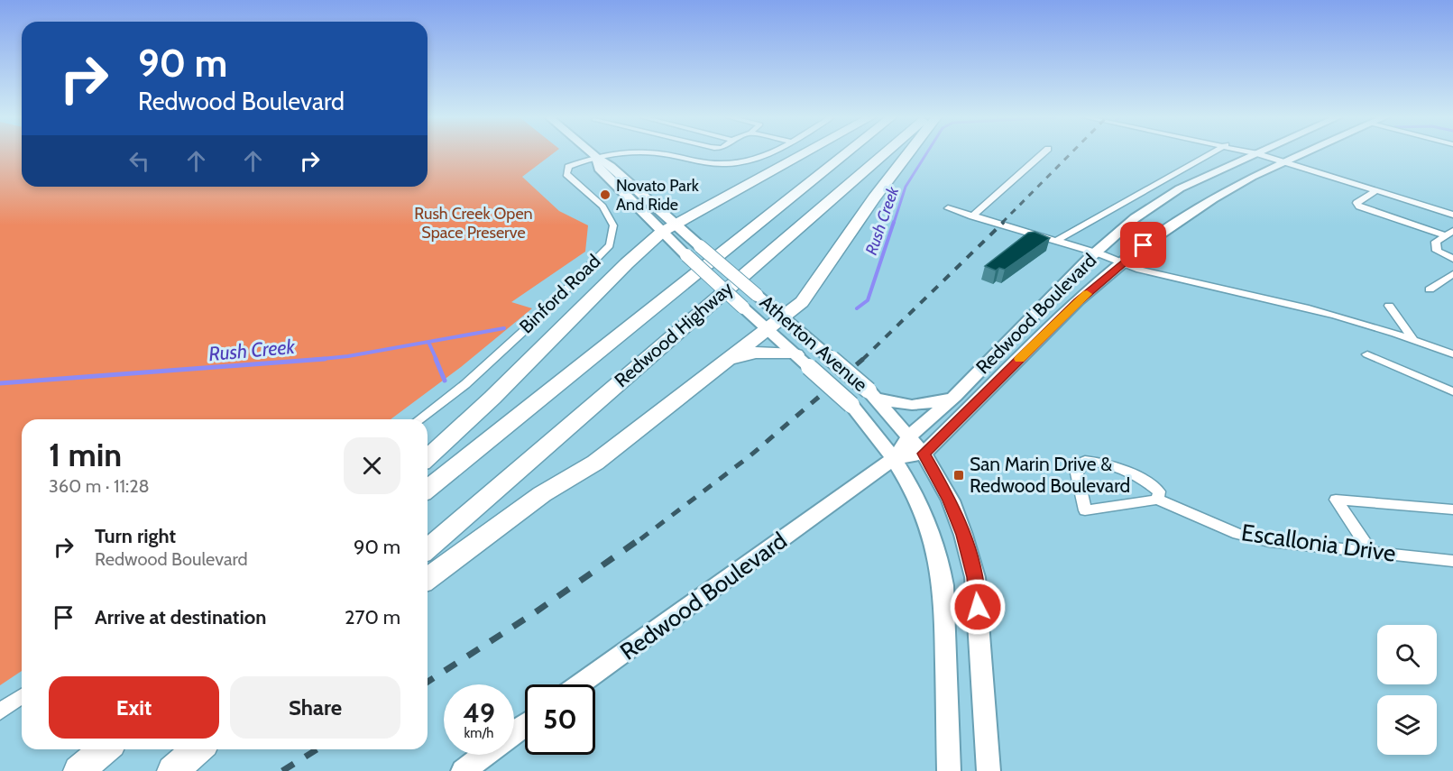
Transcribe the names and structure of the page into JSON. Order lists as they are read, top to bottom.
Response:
{
  "streets": {
    "highway": ["Redwood Highway"],
    "main road": ["Redwood Boulevard", "Atherton Avenue"],
    "street": ["Binford Road", "Escallonia Drive"]
  },
  "crossings": [
    ["Binford Road", "Atherton Avenue"],
    ["Redwood Boulevard", "Atherton Avenue"]
  ],
  "water": ["Rush Creek"],
  "parks": ["Rush Creek Open Space Preserve"],
  "places": {
    "other": ["Novato Park And Ride"],
    "transit": ["San Marin Drive & Redwood Boulevard"]
  },
  "page": {
    "turn": ["90 m", "Redwood Boulevard"],
    "heading": ["1 min", "360 m · 11:28"],
    "list": [
      {
        "name": "Turn right",
        "note": "Redwood Boulevard",
        "value": "90 m"
      },
      {
        "name": "Arrive at destination",
        "value": "270 m"
      }
    ],
    "buttons": ["Exit", "Share"],
    "speed": "49 km/h",
    "limit": "50"
  }
}
